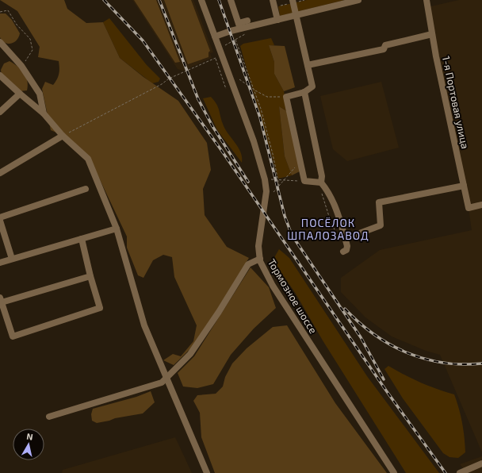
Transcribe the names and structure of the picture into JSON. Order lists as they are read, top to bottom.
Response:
{
  "streets": {
    "street": ["1-я Портовая улица", "Тормозное шоссе"]
  },
  "districts": ["ПОСЁЛОК ШПАЛОЗАВОД"],
  "north": "top"
}
